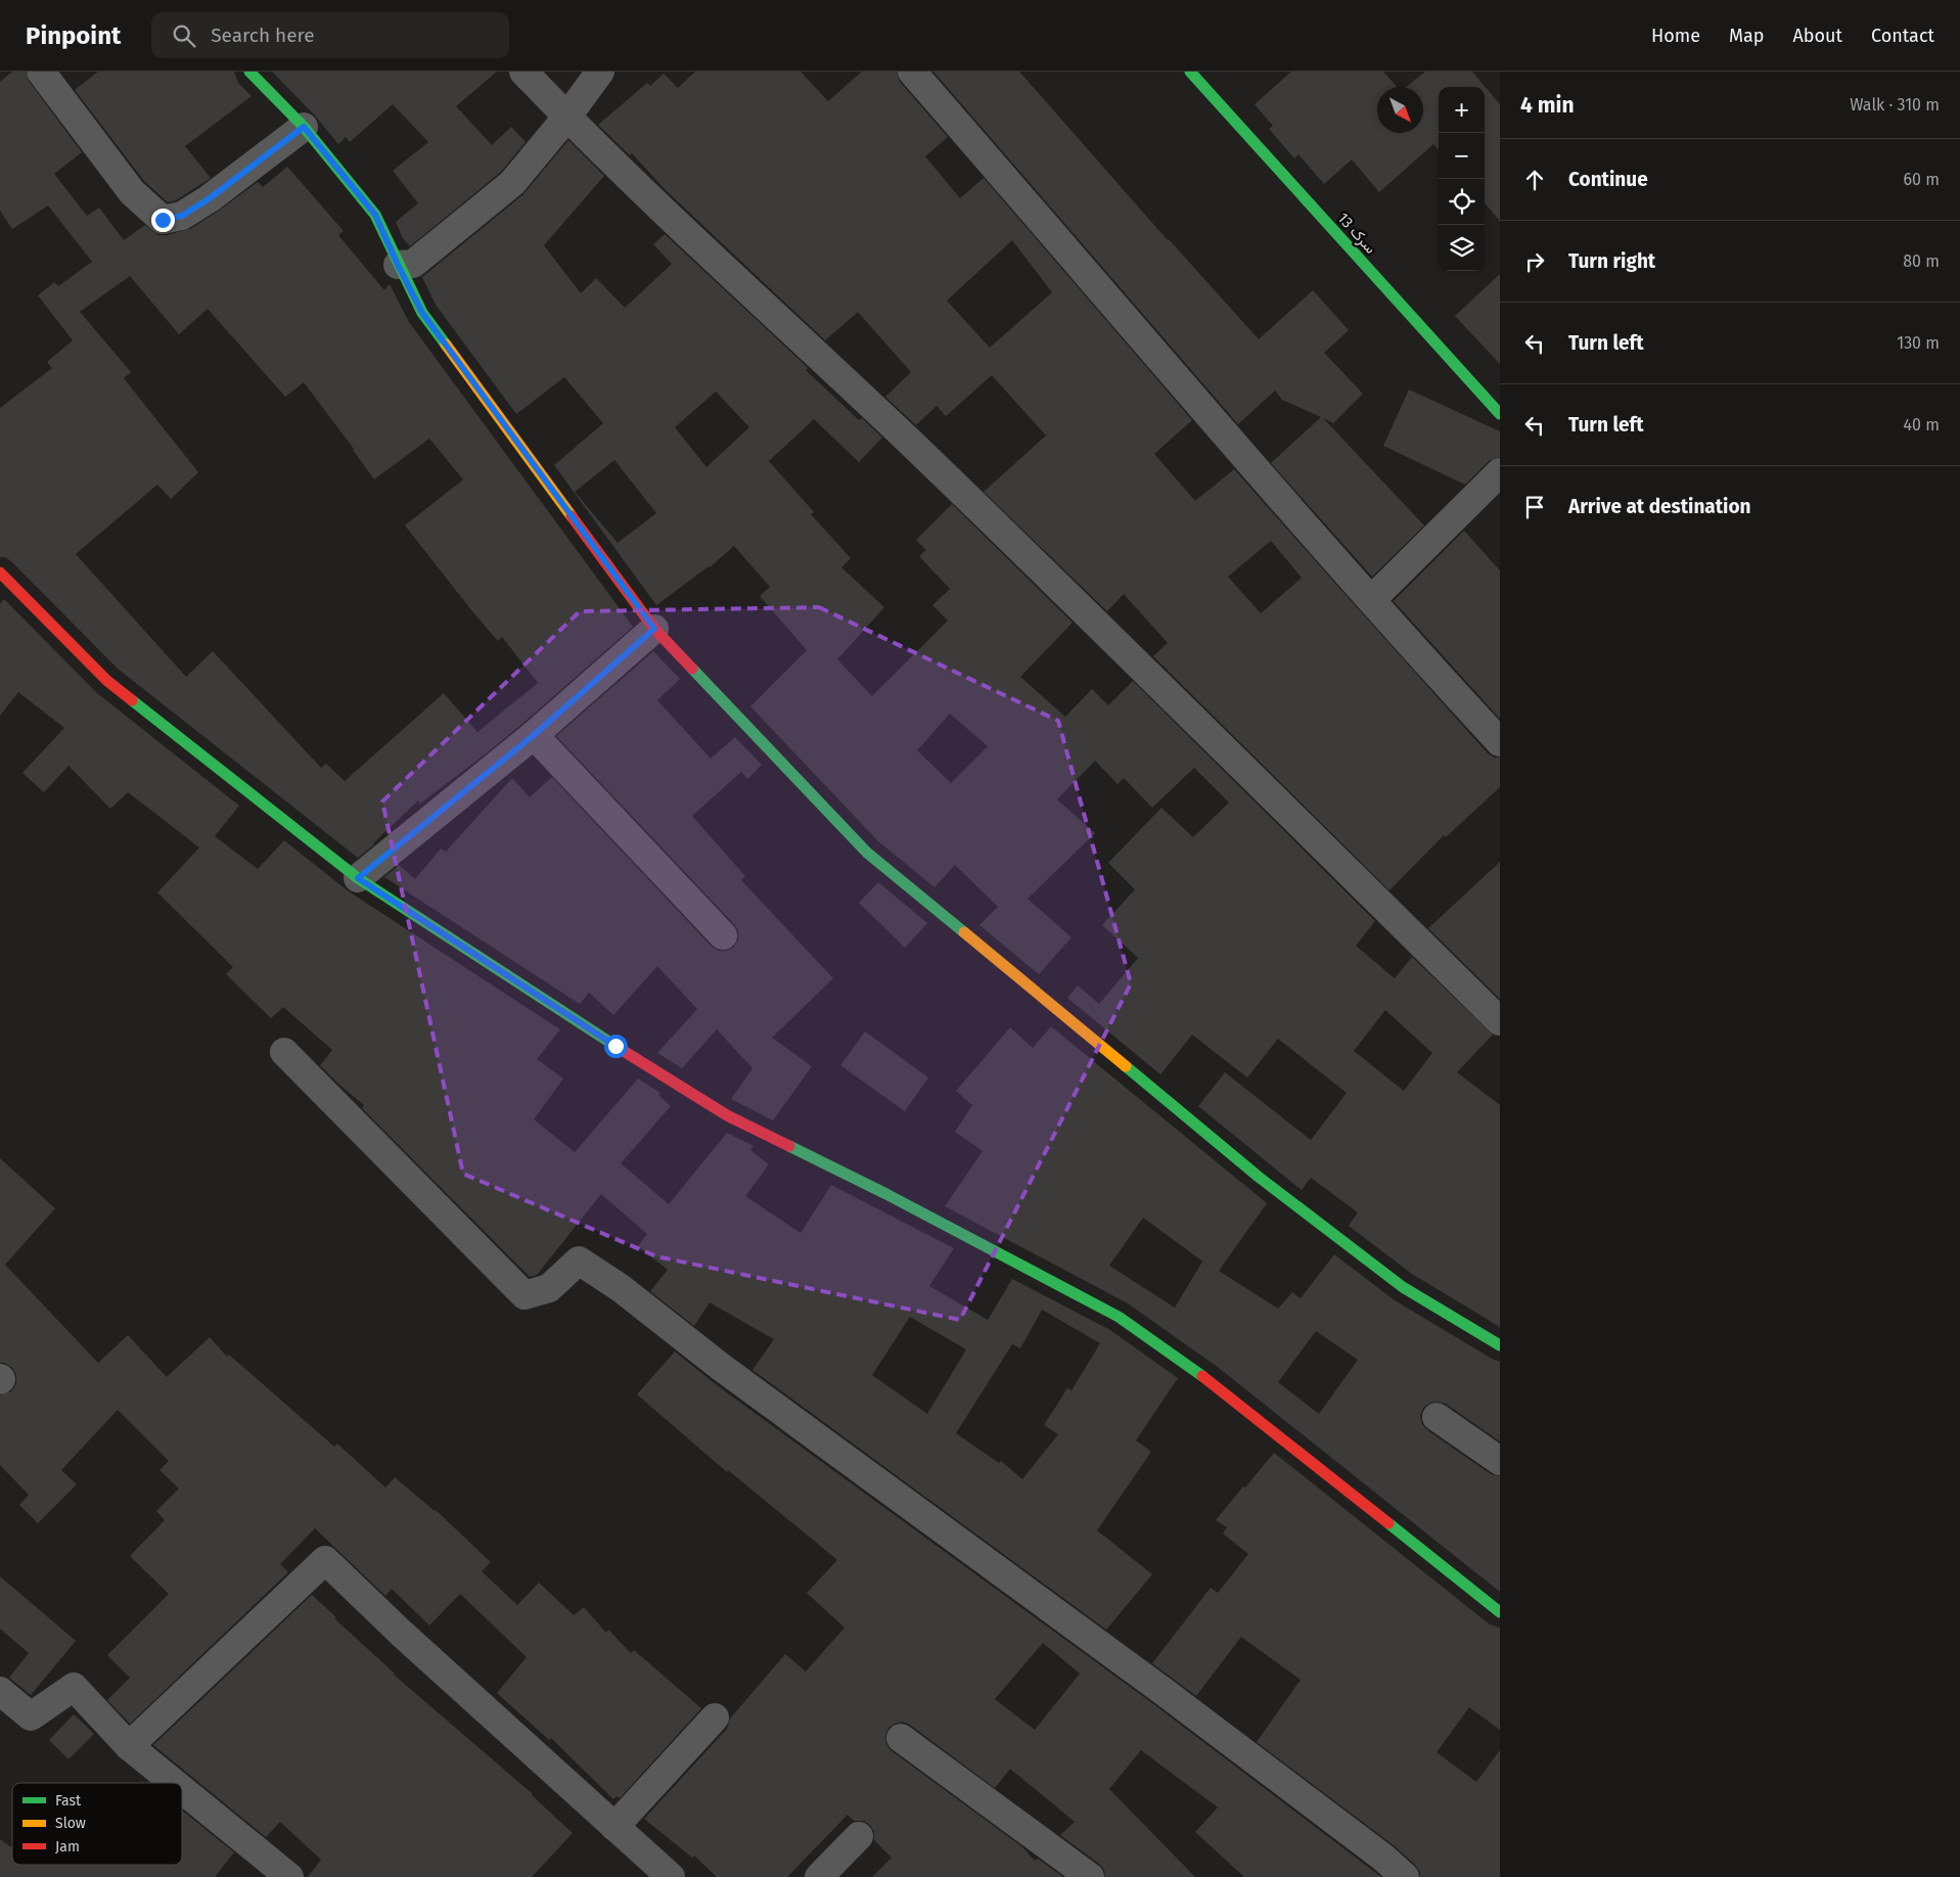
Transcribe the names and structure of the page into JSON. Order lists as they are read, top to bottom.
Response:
{
  "streets": {
    "street": ["سرک 13"]
  },
  "legend": ["Fast", "Slow", "Jam"],
  "north": "bottom right",
  "page": {
    "header": "Pinpoint",
    "search": "Search here",
    "nav": [
      "Home",
      "Map",
      "About",
      "Contact"
    ],
    "heading": ["4 min", "Walk · 310 m"],
    "map_buttons": ["+", "−"],
    "list": [
      ["Continue", "60 m"],
      ["Turn right", "80 m"],
      ["Turn left", "130 m"],
      ["Turn left", "40 m"],
      "Arrive at destination"
    ]
  }
}
